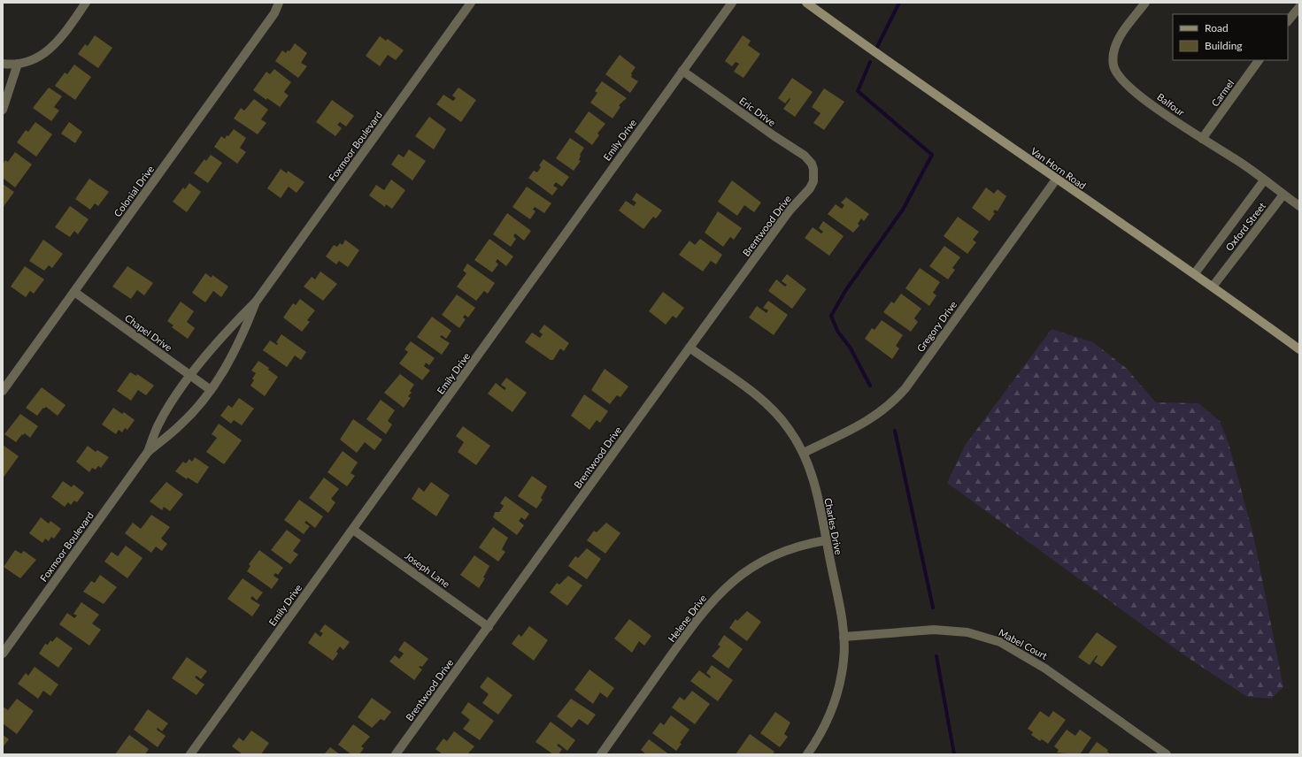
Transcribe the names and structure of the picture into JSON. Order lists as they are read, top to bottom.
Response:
{
  "streets": {
    "main road": ["Van Horn Road"],
    "street": [
      "Carmel",
      "Balfour",
      "Eric Drive",
      "Emily Drive",
      "Foxmoor Boulevard",
      "Colonial Drive",
      "Brentwood Drive",
      "Oxford Street",
      "Gregory Drive",
      "Chapel Drive",
      "Charles Drive",
      "Joseph Lane",
      "Helene Drive",
      "Mabel Court"
    ]
  },
  "crossings": [
    ["Carmel", "Balfour"],
    ["Balfour", "Oxford Street"],
    ["Eric Drive", "Emily Drive"],
    ["Eric Drive", "Brentwood Drive"],
    ["Emily Drive", "Joseph Lane"],
    ["Foxmoor Boulevard", "Chapel Drive"],
    ["Van Horn Road", "Oxford Street"],
    ["Van Horn Road", "Gregory Drive"],
    ["Colonial Drive", "Chapel Drive"],
    ["Brentwood Drive", "Charles Drive"],
    ["Brentwood Drive", "Joseph Lane"],
    ["Gregory Drive", "Charles Drive"],
    ["Charles Drive", "Helene Drive"],
    ["Charles Drive", "Mabel Court"]
  ],
  "legend": ["Road", "Building"]
}
